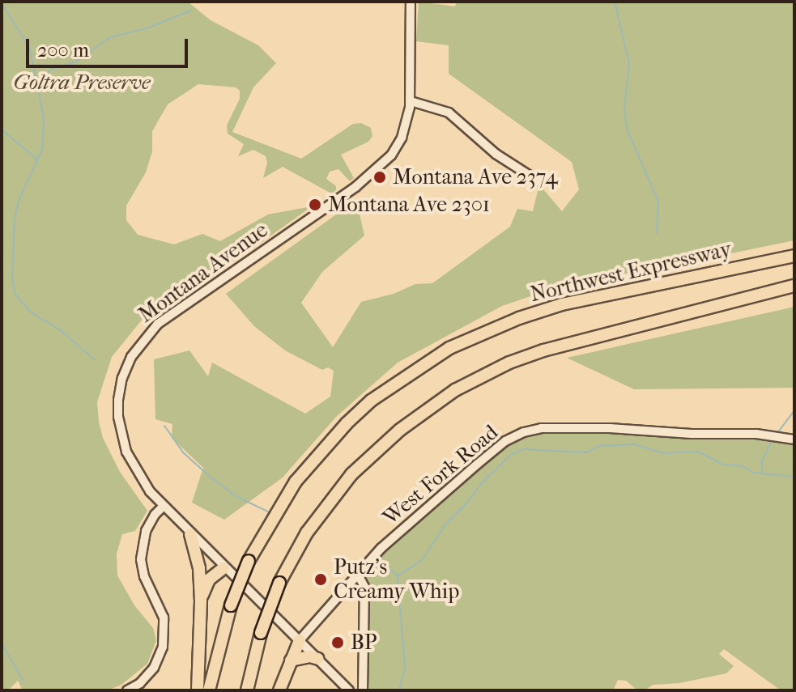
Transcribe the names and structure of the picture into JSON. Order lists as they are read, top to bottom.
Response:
{
  "streets": {
    "highway": ["Northwest Expressway"],
    "street": ["Montana Avenue", "West Fork Road"]
  },
  "crossings": [
    ["Montana Avenue", "West Fork Road"]
  ],
  "parks": ["Goltra Preserve"],
  "places": [
    "Montana Ave 2374",
    "Montana Ave 2301",
    "Putz’s Creamy Whip",
    "BP"
  ],
  "scale_bar": "200 m"
}
